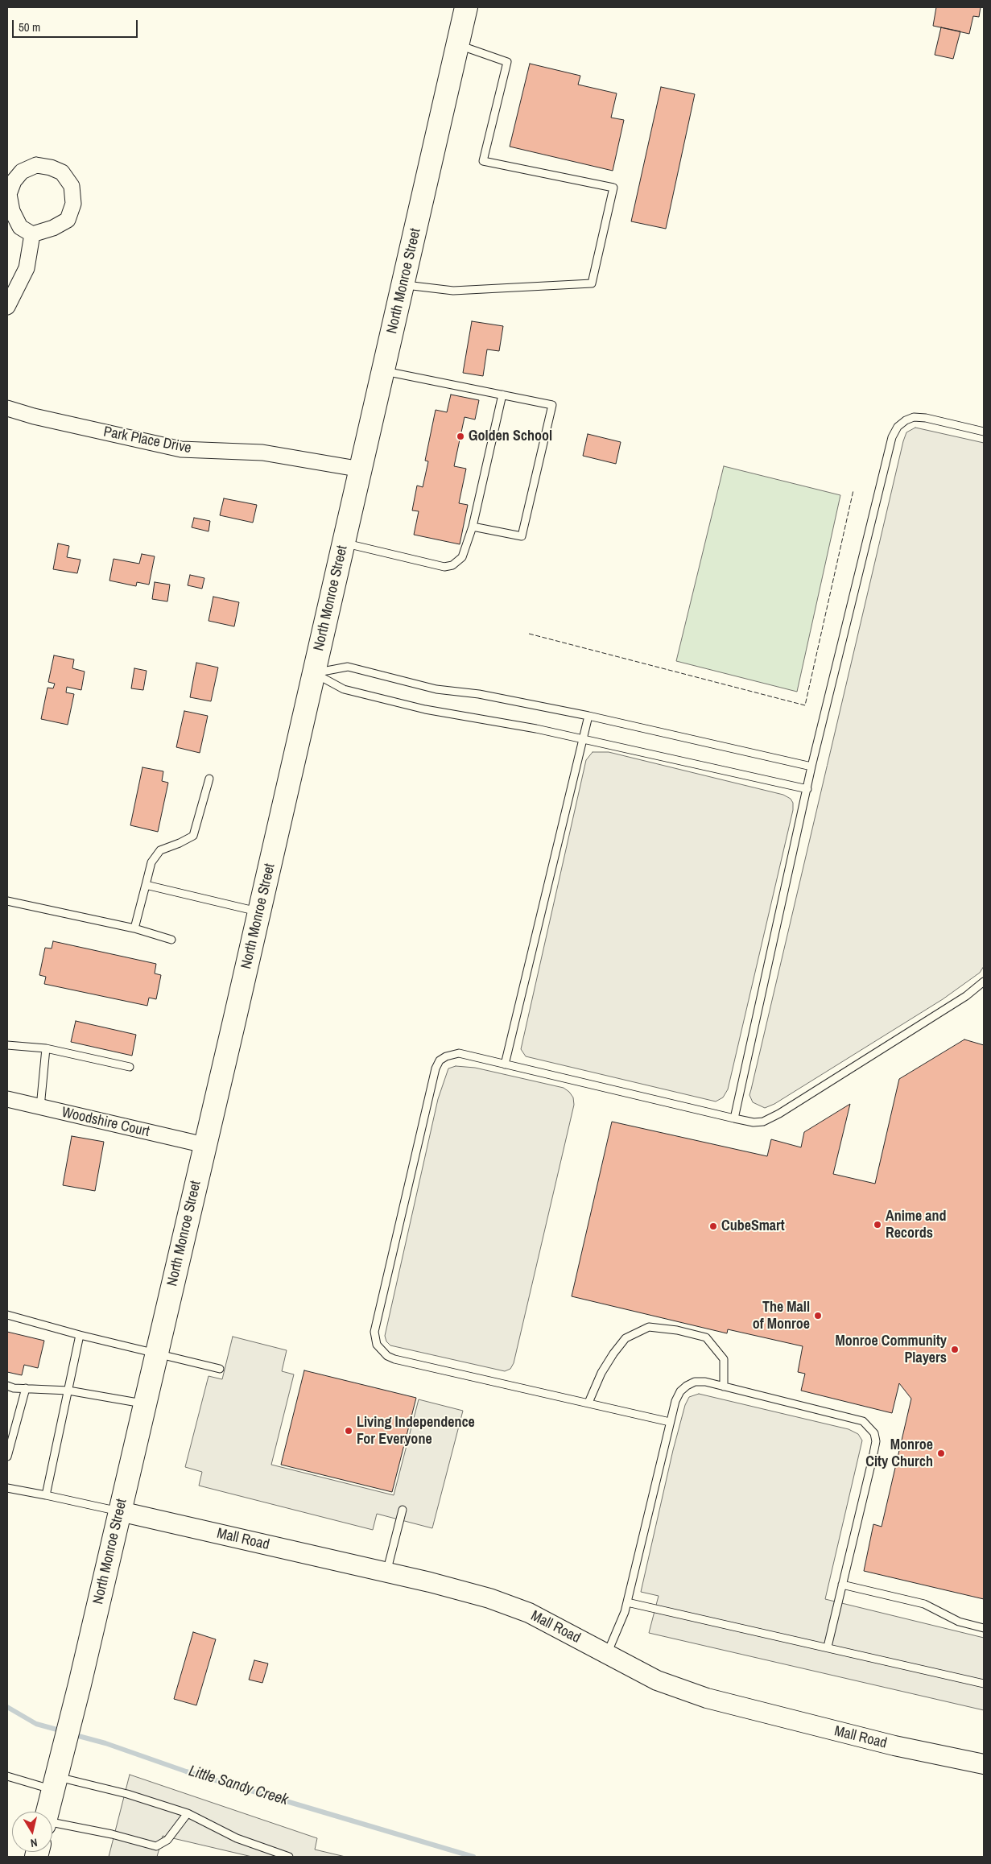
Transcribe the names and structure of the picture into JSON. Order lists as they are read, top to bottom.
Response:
{
  "streets": {
    "main road": ["North Monroe Street"],
    "street": ["Park Place Drive", "Woodshire Court", "Mall Road"]
  },
  "crossings": [
    ["North Monroe Street", "Park Place Drive"],
    ["North Monroe Street", "Woodshire Court"],
    ["North Monroe Street", "Mall Road"]
  ],
  "water": ["Little Sandy Creek"],
  "places": [
    "Golden School",
    "Anime and Records",
    "CubeSmart",
    "The Mall of Monroe",
    "Monroe Community Players",
    "Living Independence For Everyone",
    "Monroe City Church"
  ],
  "scale_bar": "50 m",
  "north": "bottom"
}
